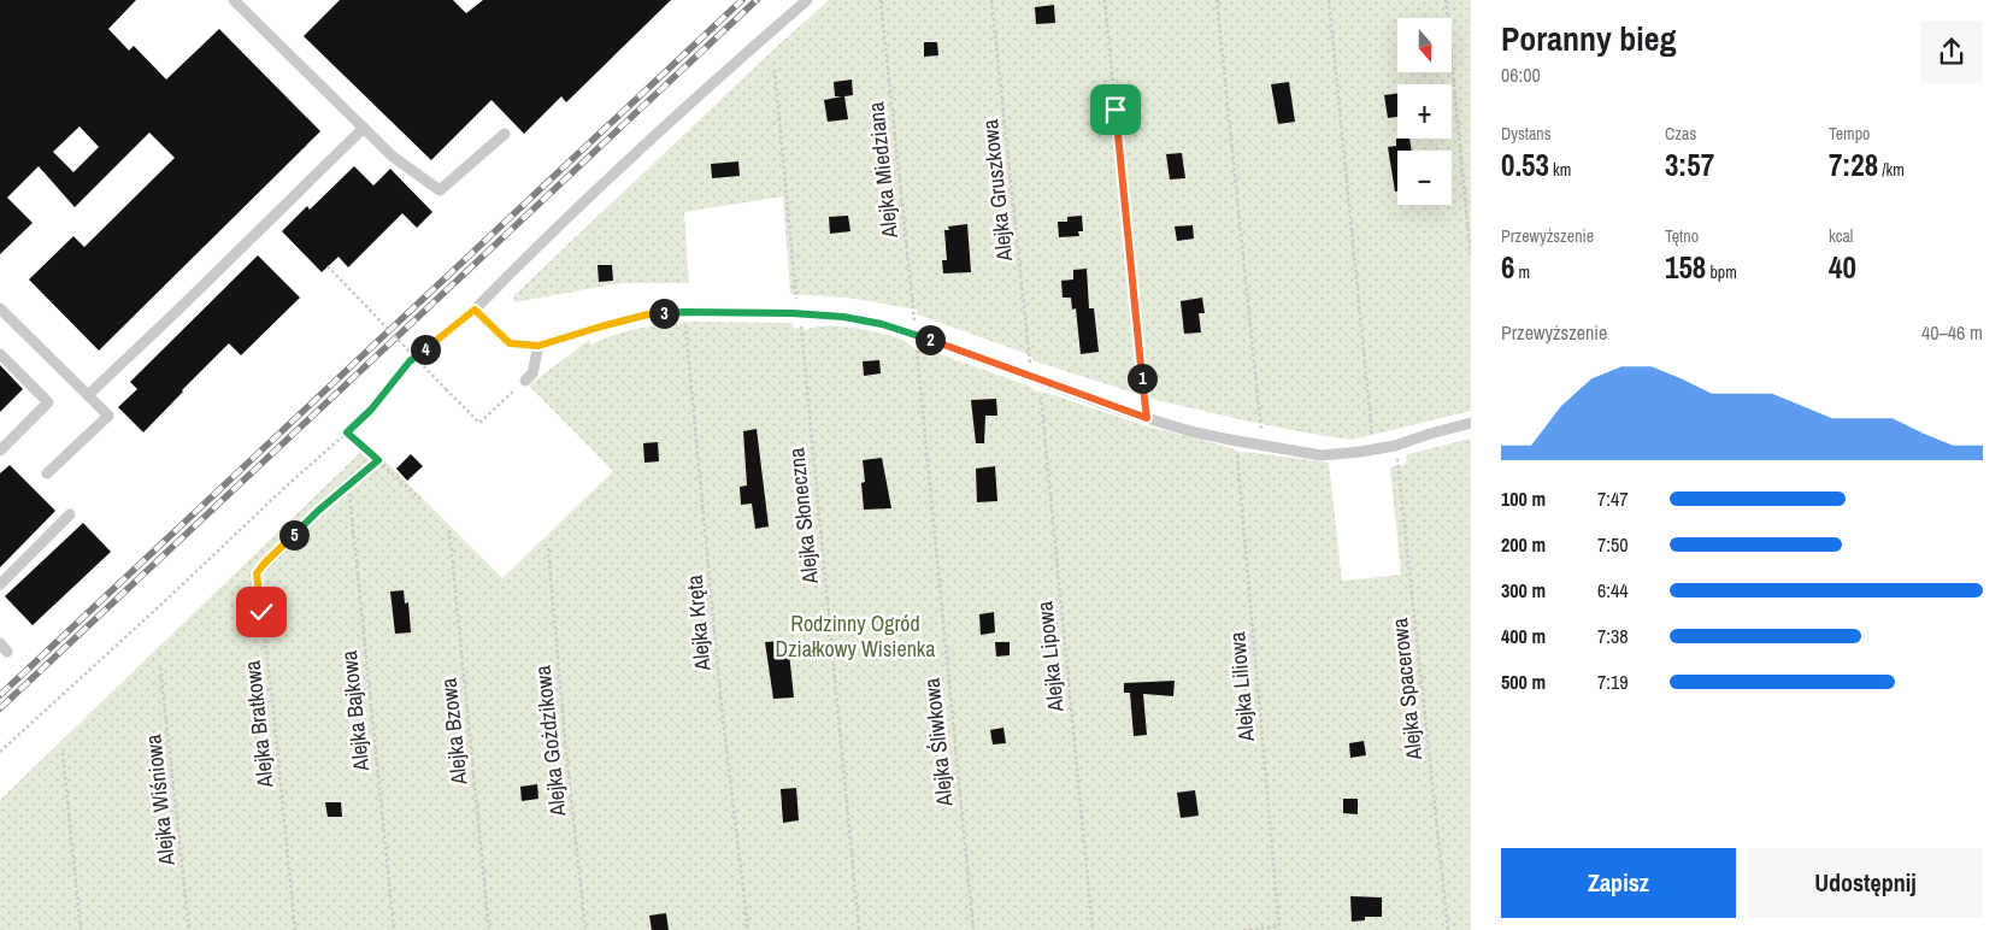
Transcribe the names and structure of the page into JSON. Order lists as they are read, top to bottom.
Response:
{
  "streets": {
    "path": [
      "Alejka Miedziana",
      "Alejka Gruszkowa",
      "Alejka Słoneczna",
      "Alejka Kręta",
      "Alejka Lipowa",
      "Alejka Liliowa",
      "Alejka Spacerowa",
      "Alejka Bajkowa",
      "Alejka Bratkowa",
      "Alejka Bzowa",
      "Alejka Gożdzikowa",
      "Alejka Śliwkowa",
      "Alejka Wiśniowa"
    ]
  },
  "crossings": [
    ["Alejka Miedziana", "Alejka Śliwkowa"],
    ["Alejka Gruszkowa", "Alejka Lipowa"],
    ["Alejka Bajkowa", "Alejka Bratkowa"]
  ],
  "parks": ["Rodzinny Ogród Działkowy Wisienka"],
  "north": "bottom",
  "page": {
    "heading": ["Poranny bieg", "06:00"],
    "map_buttons": ["+", "−"],
    "stats": [
      ["Dystans", "0.53 km"],
      ["Czas", "3:57"],
      ["Tempo", "7:28 /km"],
      ["Przewyższenie", "6 m"],
      ["Tętno", "158 bpm"],
      ["kcal", "40"]
    ],
    "pins": [
      "3",
      "2",
      "4",
      "1",
      "5"
    ],
    "chart": ["Przewyższenie", "40–46 m"],
    "list": [
      {
        "name": "100 m",
        "note": "7:47"
      },
      {
        "name": "200 m",
        "note": "7:50"
      },
      {
        "name": "300 m",
        "note": "6:44"
      },
      {
        "name": "400 m",
        "note": "7:38"
      },
      {
        "name": "500 m",
        "note": "7:19"
      }
    ],
    "buttons": ["Zapisz", "Udostępnij"]
  }
}
